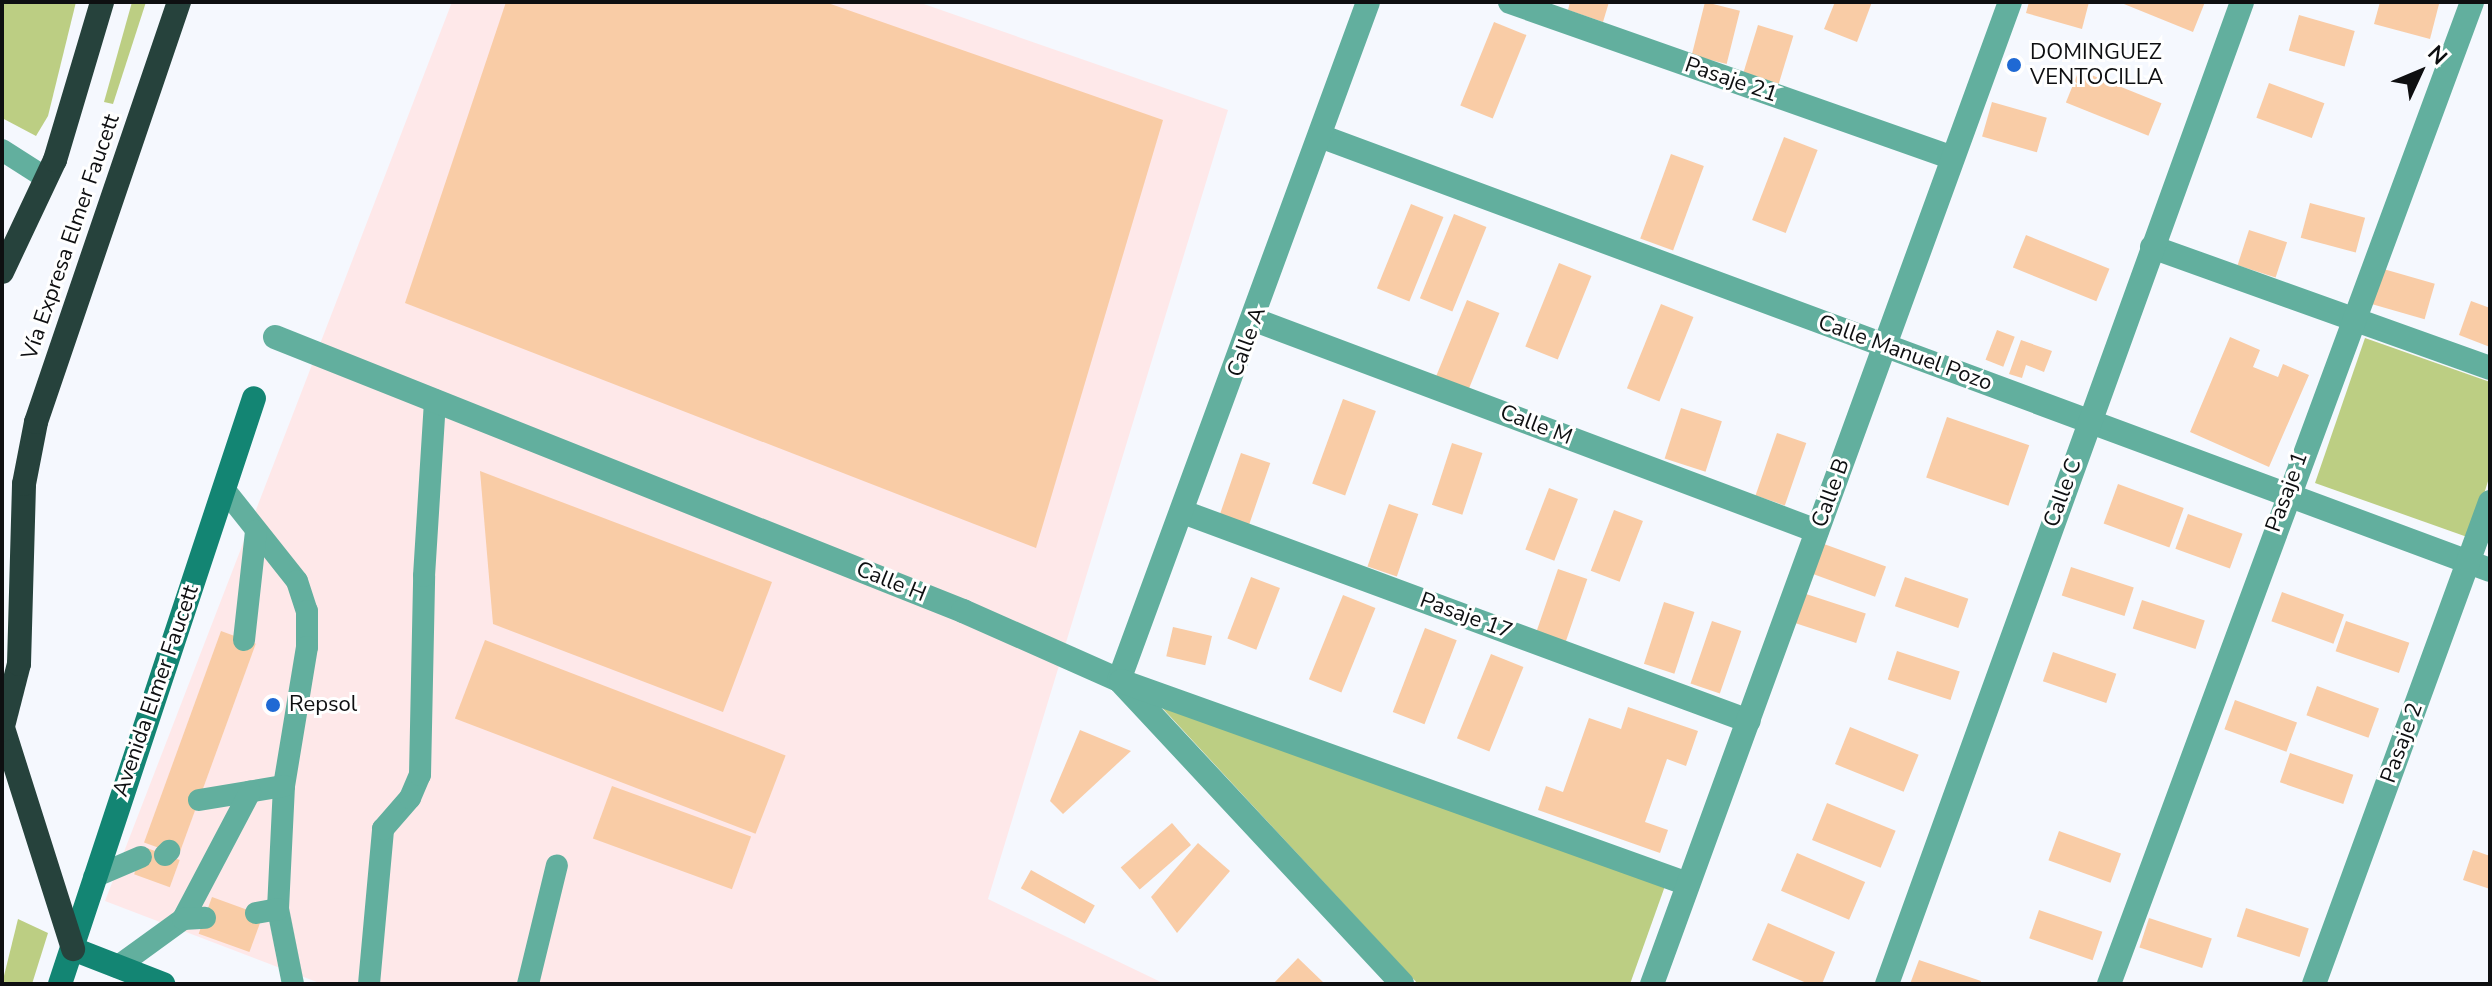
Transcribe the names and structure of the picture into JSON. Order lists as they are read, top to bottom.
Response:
{
  "streets": {
    "highway": ["Vía Expresa Elmer Faucett"],
    "main road": ["Avenida Elmer Faucett"],
    "street": [
      "Pasaje 21",
      "Calle A",
      "Calle Manuel Pozo",
      "Calle M",
      "Pasaje 1",
      "Calle B",
      "Calle C",
      "Calle H",
      "Pasaje 17",
      "Pasaje 2"
    ]
  },
  "crossings": [
    ["Pasaje 21", "Calle B"],
    ["Calle A", "Calle Manuel Pozo"],
    ["Calle A", "Calle M"],
    ["Calle A", "Calle H"],
    ["Calle A", "Pasaje 17"],
    ["Calle Manuel Pozo", "Pasaje 1"],
    ["Calle Manuel Pozo", "Calle B"],
    ["Calle Manuel Pozo", "Calle C"],
    ["Calle Manuel Pozo", "Pasaje 2"],
    ["Calle M", "Calle B"],
    ["Calle B", "Pasaje 17"]
  ],
  "places": ["DOMINGUEZ VENTOCILLA", "Repsol"],
  "north": "top right"
}
